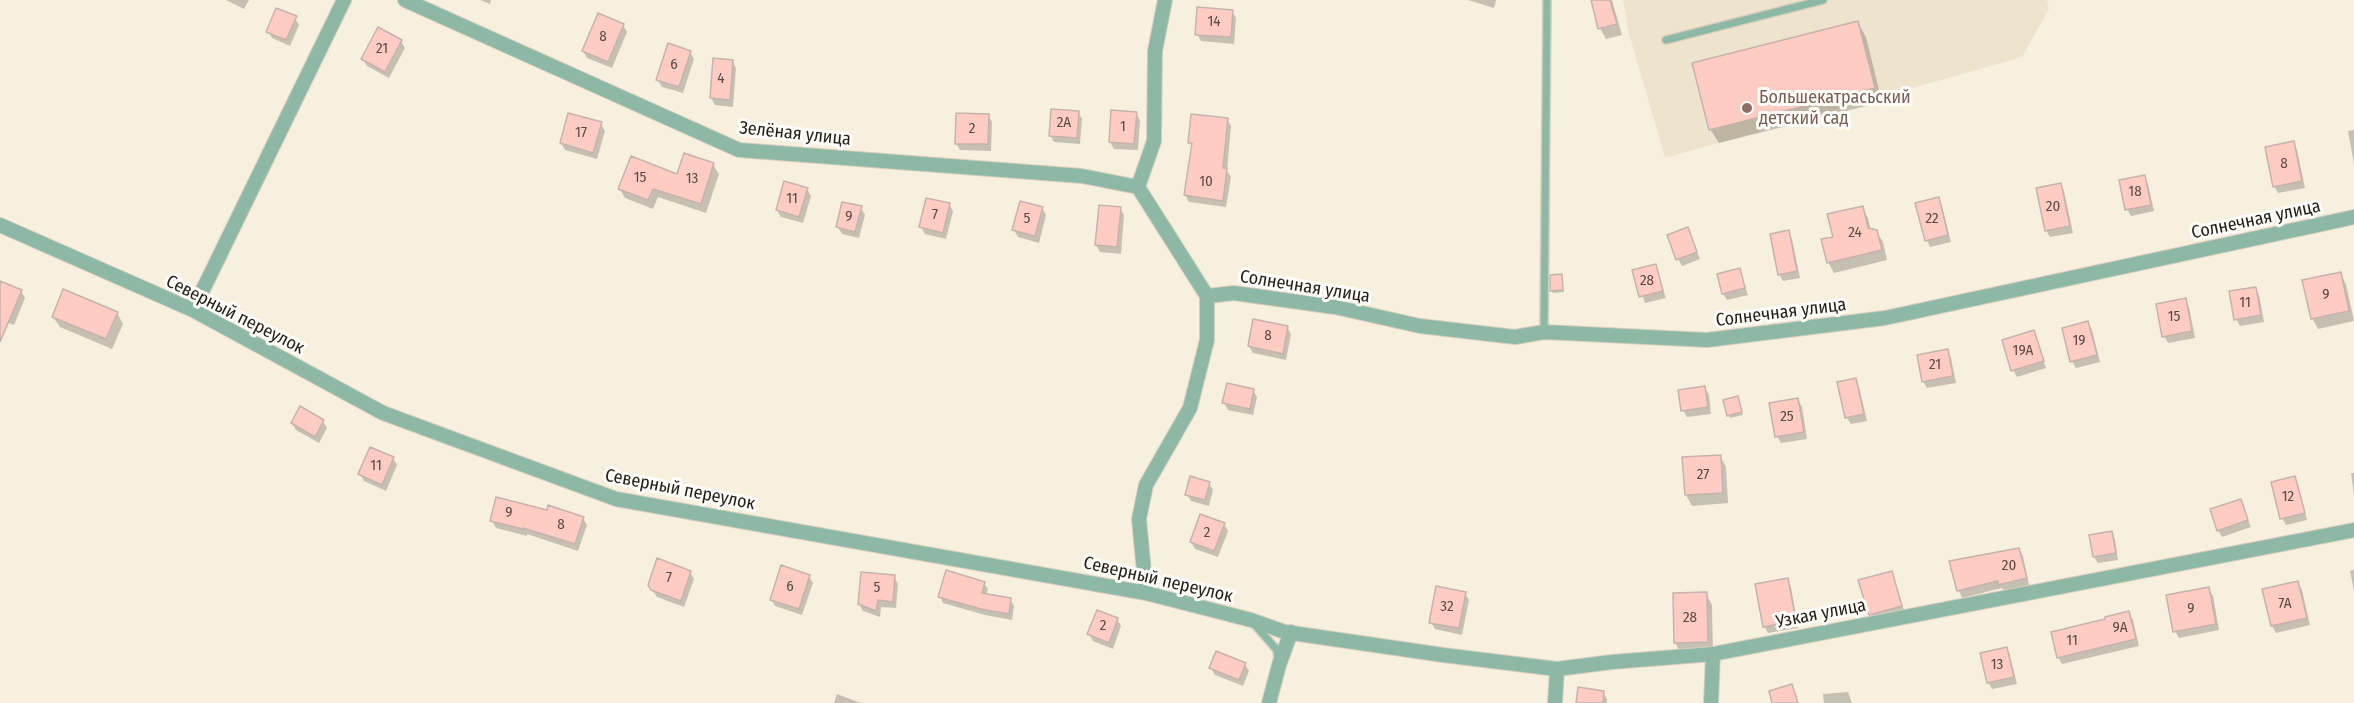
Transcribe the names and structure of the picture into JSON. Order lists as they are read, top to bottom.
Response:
{
  "streets": {
    "street": [
      "Зелёная улица",
      "Солнечная улица",
      "Северный переулок",
      "Узкая улица"
    ]
  },
  "crossings": [
    ["Северный переулок", "Узкая улица"]
  ],
  "places": ["Большекатрасьский детский сад"],
  "house_numbers": [
    "14",
    "8",
    "21",
    "6",
    "4",
    "2А",
    "1",
    "2",
    "17",
    "8",
    "15",
    "13",
    "10",
    "18",
    "11",
    "20",
    "7",
    "9",
    "5",
    "22",
    "24",
    "28",
    "9",
    "11",
    "15",
    "8",
    "19",
    "19А",
    "21",
    "25",
    "11",
    "27",
    "12",
    "9",
    "8",
    "2",
    "20",
    "7",
    "6",
    "5",
    "7А",
    "32",
    "9",
    "28",
    "2",
    "9А",
    "11",
    "13"
  ]
}
